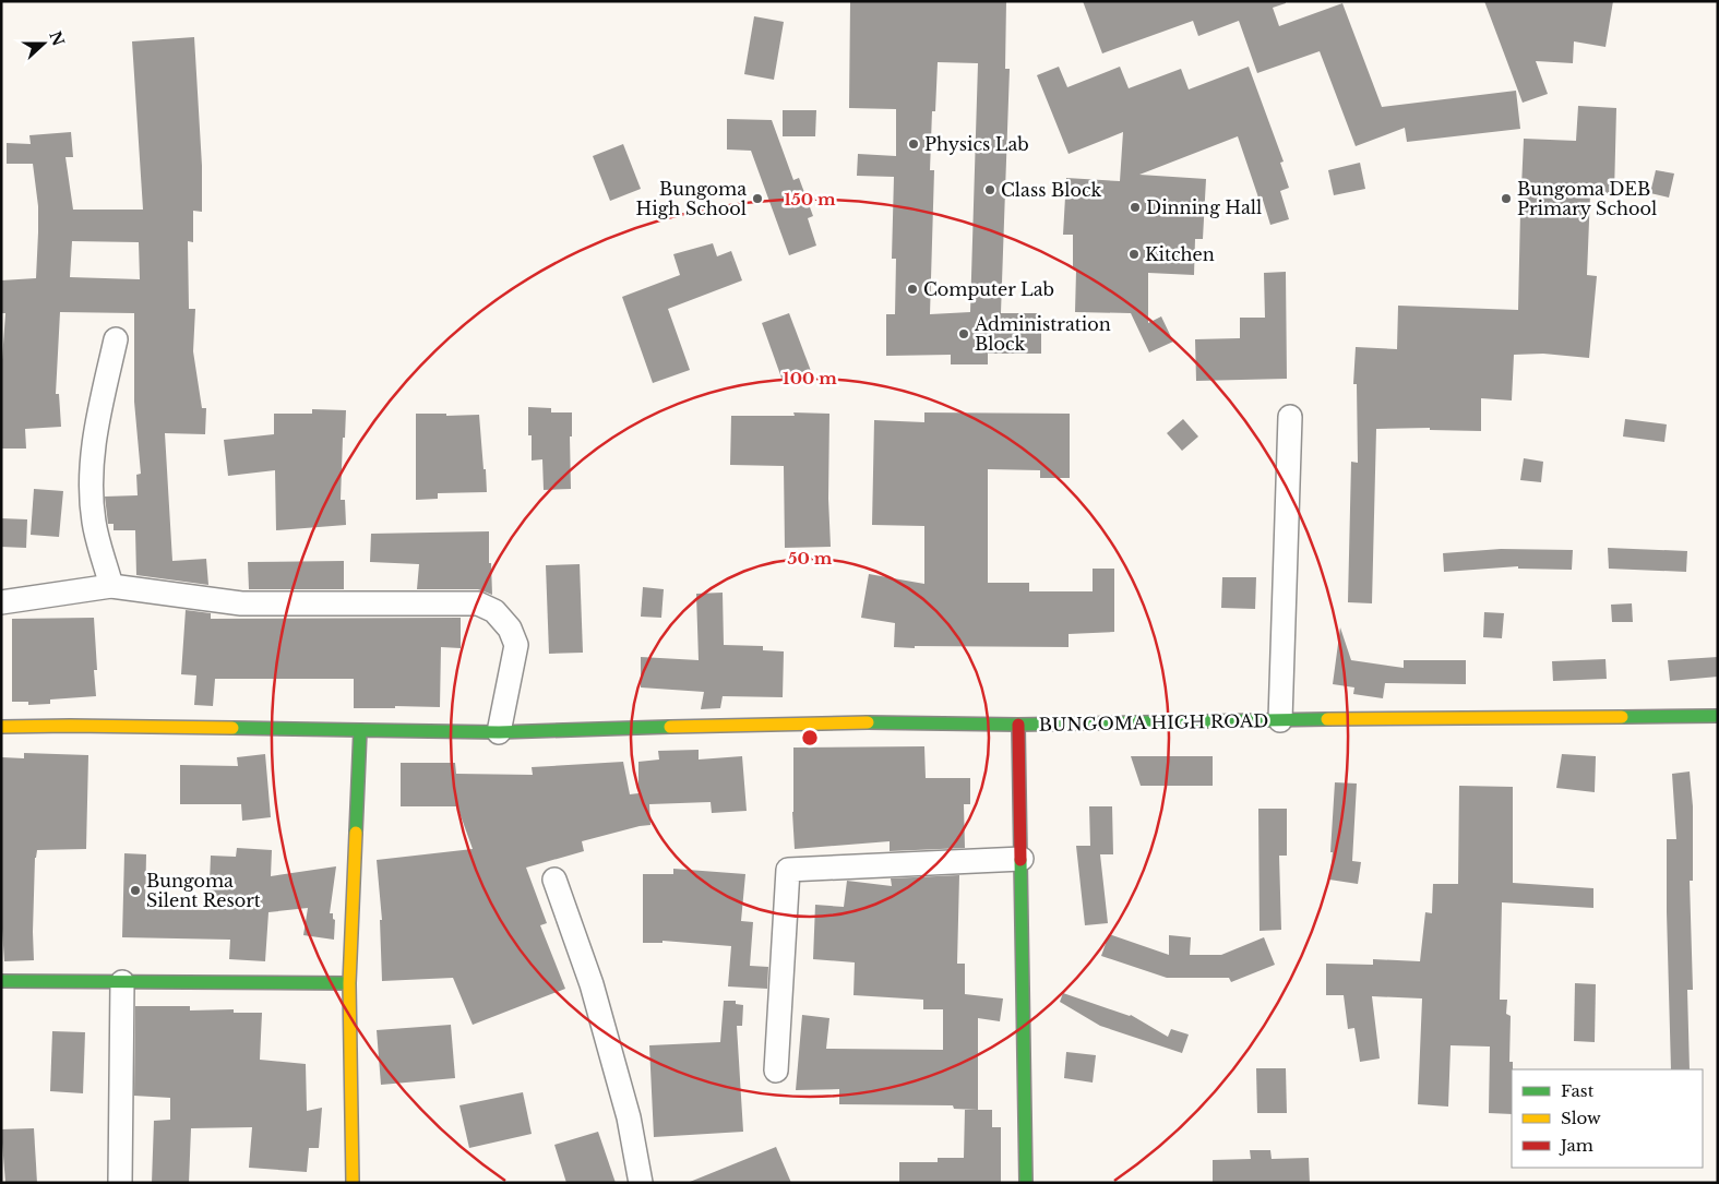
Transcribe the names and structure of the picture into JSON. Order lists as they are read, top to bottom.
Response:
{
  "streets": {
    "street": ["BUNGOMA HIGH ROAD"]
  },
  "places": [
    "Physics Lab",
    "Class Block",
    "Bungoma High School",
    "Bungoma DEB Primary School",
    "Dinning Hall",
    "Kitchen",
    "Computer Lab",
    "Administration Block",
    "Bungoma Silent Resort"
  ],
  "legend": ["Fast", "Slow", "Jam"],
  "north": "right",
  "rings": ["150 m", "100 m", "50 m"]
}
